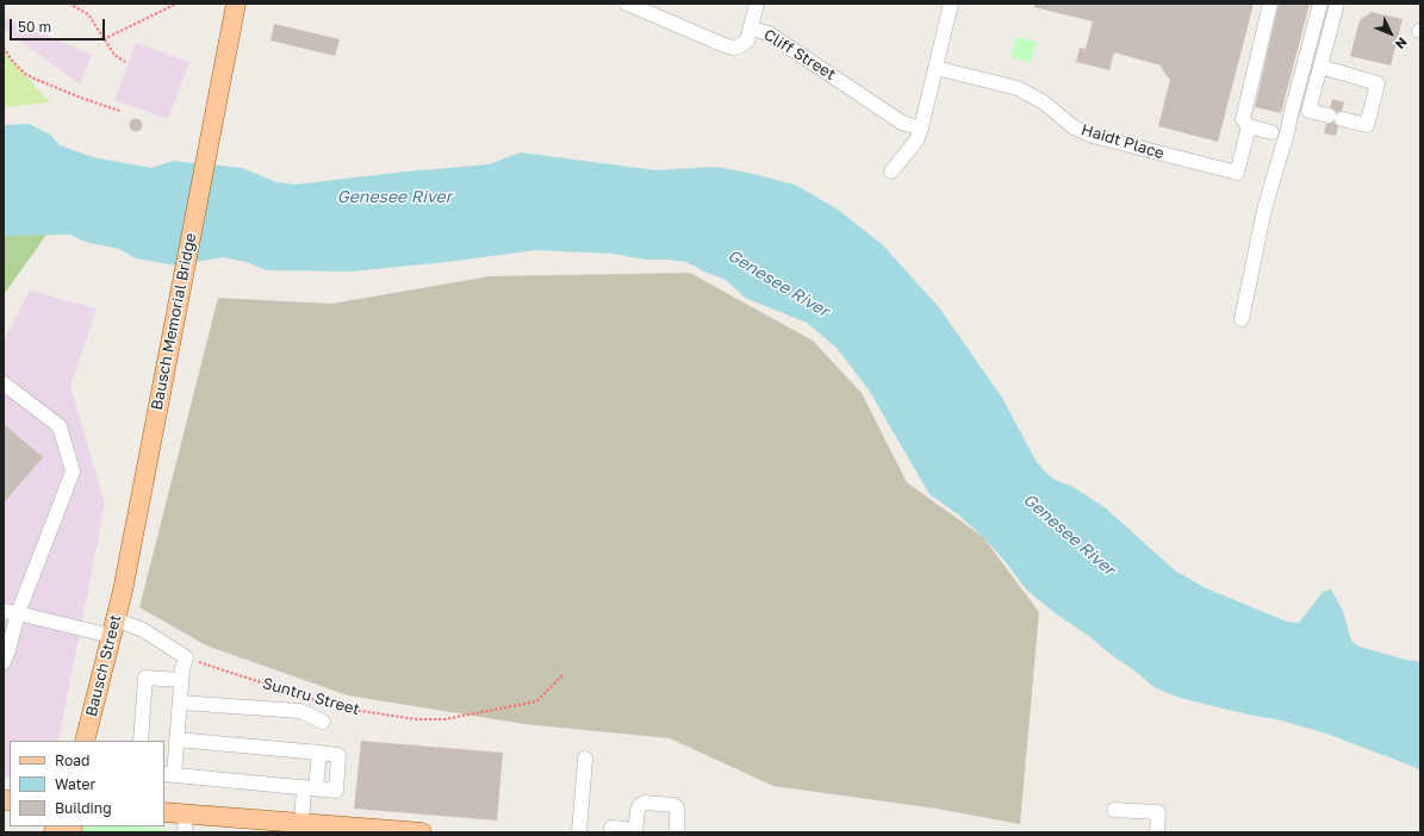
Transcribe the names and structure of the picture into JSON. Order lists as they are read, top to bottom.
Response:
{
  "streets": {
    "main road": ["Bausch Memorial Bridge", "Bausch Street"],
    "street": ["Cliff Street", "Haidt Place"],
    "path": ["Suntru Street"]
  },
  "crossings": [
    ["Bausch Memorial Bridge", "Bausch Street"]
  ],
  "water": ["Genesee River"],
  "legend": ["Road", "Water", "Building"],
  "scale_bar": "50 m",
  "north": "bottom right"
}
